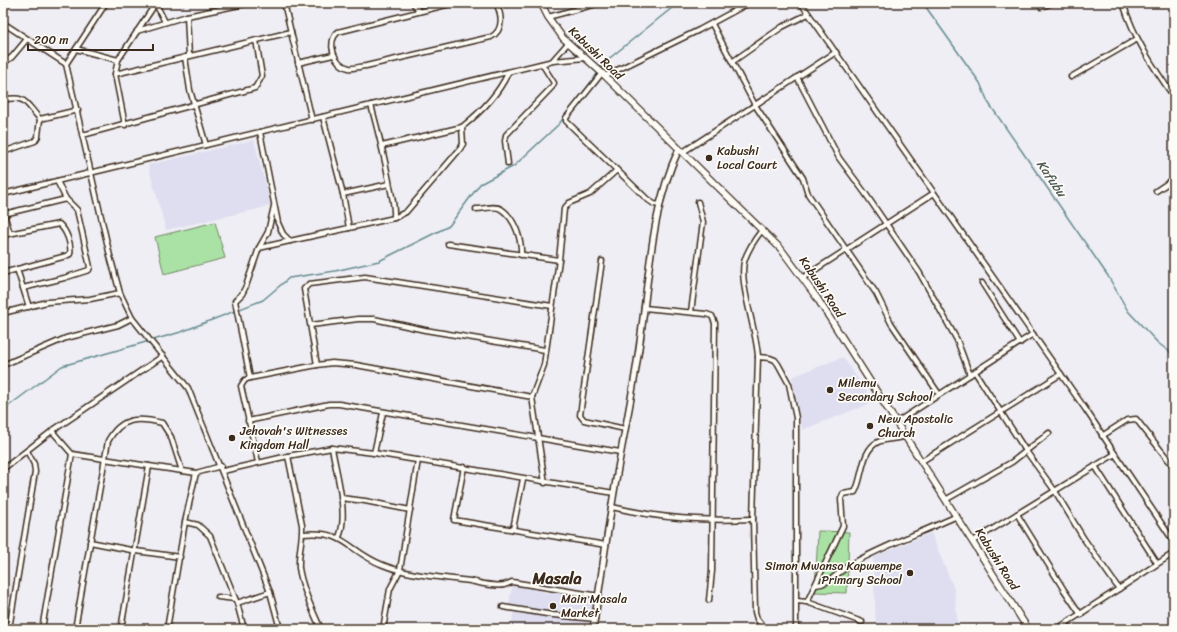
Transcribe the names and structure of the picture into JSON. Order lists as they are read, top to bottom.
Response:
{
  "streets": {
    "main road": ["Kabushi Road"]
  },
  "districts": ["Masala"],
  "water": ["Kafubu"],
  "places": [
    "Kabushi Local Court",
    "Milemu Secondary School",
    "New Apostolic Church",
    "Jehovah's Witnesses Kingdom Hall",
    "Simon Mwansa Kapwempe Primary School",
    "Main Masala Market"
  ],
  "scale_bar": "200 m"
}
